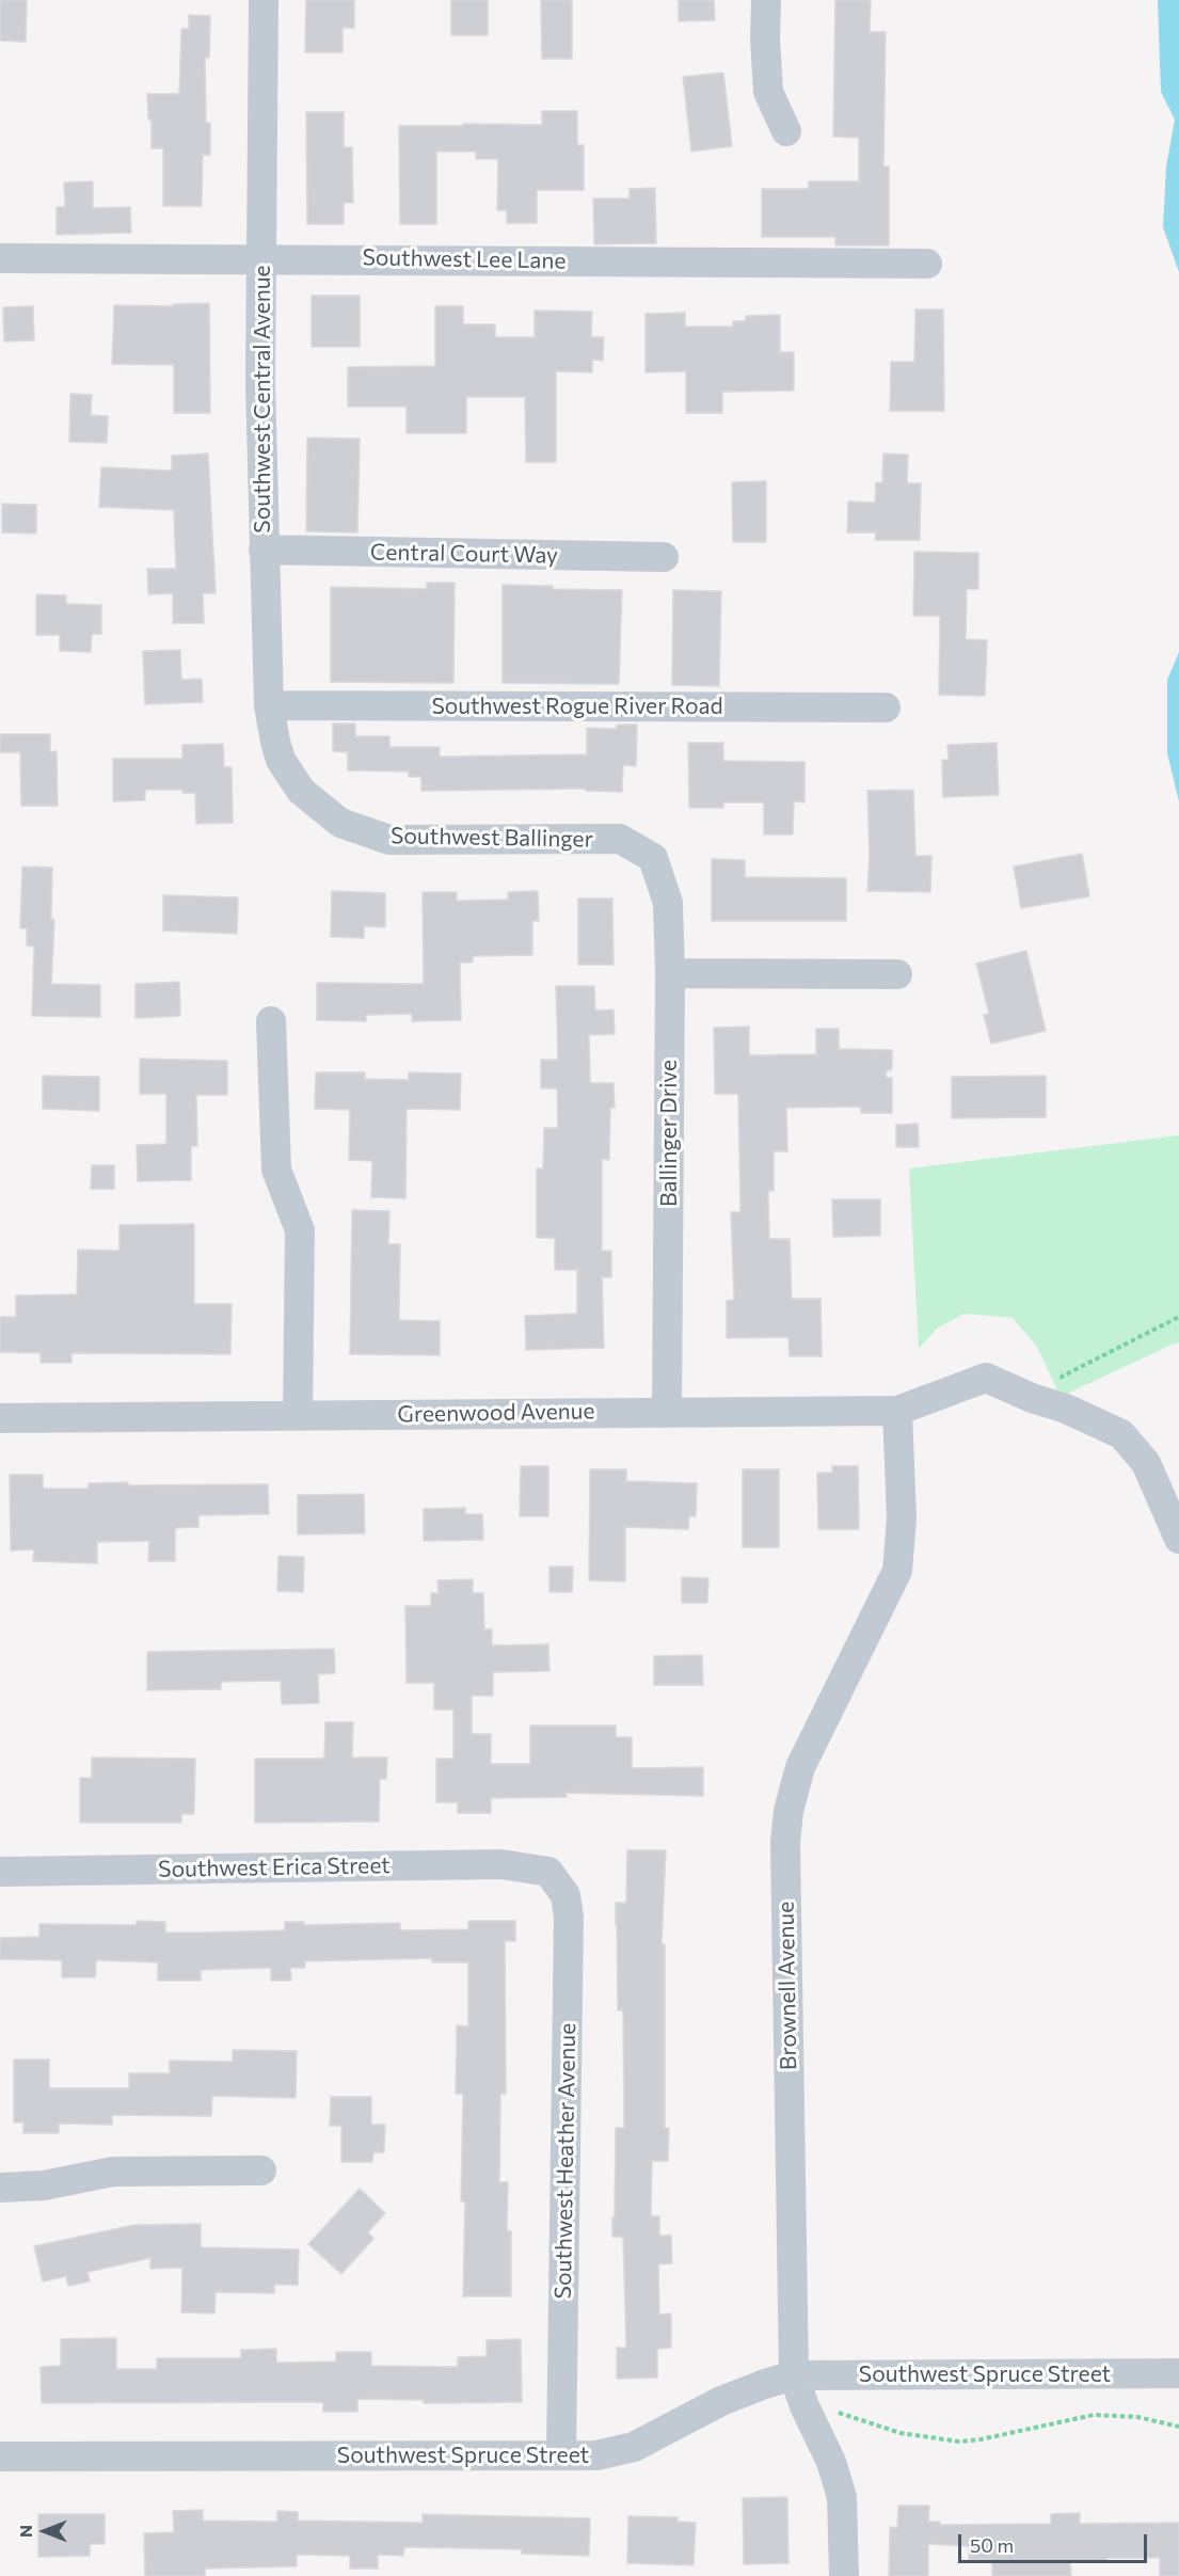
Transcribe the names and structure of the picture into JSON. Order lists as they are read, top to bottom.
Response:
{
  "streets": {
    "street": [
      "Southwest Lee Lane",
      "Southwest Central Avenue",
      "Central Court Way",
      "Southwest Rogue River Road",
      "Southwest Ballinger",
      "Ballinger Drive",
      "Greenwood Avenue",
      "Southwest Erica Street",
      "Brownell Avenue",
      "Southwest Heather Avenue",
      "Southwest Spruce Street"
    ]
  },
  "crossings": [
    ["Southwest Lee Lane", "Southwest Central Avenue"],
    ["Southwest Central Avenue", "Central Court Way"],
    ["Southwest Central Avenue", "Southwest Rogue River Road"],
    ["Southwest Central Avenue", "Southwest Ballinger"],
    ["Southwest Ballinger", "Ballinger Drive"],
    ["Ballinger Drive", "Greenwood Avenue"],
    ["Greenwood Avenue", "Brownell Avenue"],
    ["Southwest Erica Street", "Southwest Heather Avenue"],
    ["Brownell Avenue", "Southwest Spruce Street"],
    ["Southwest Heather Avenue", "Southwest Spruce Street"]
  ],
  "scale_bar": "50 m",
  "north": "left"
}
